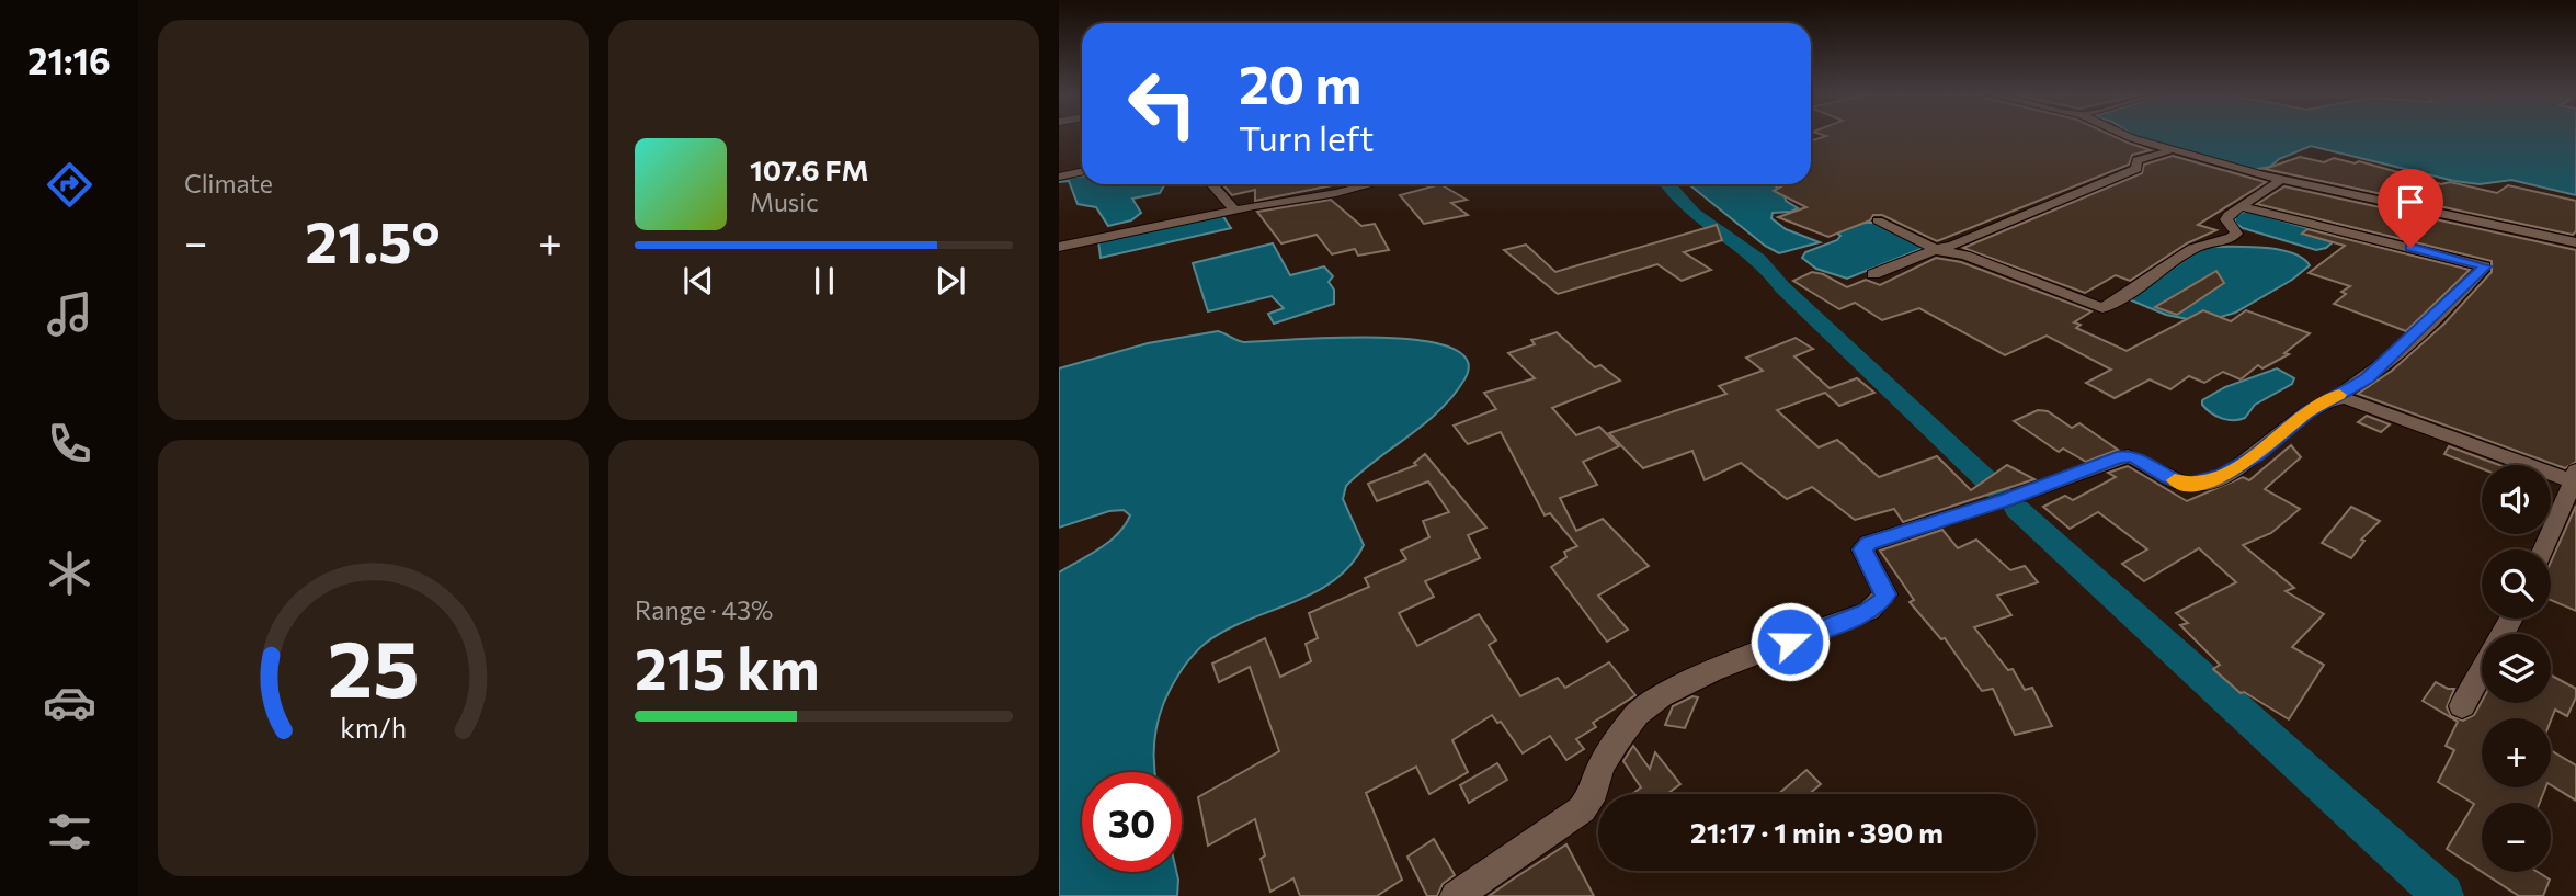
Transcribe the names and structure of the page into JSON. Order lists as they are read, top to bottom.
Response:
{
  "page": {
    "tabs": "21:16",
    "tile": [
      "Climate",
      ["Range · 43%", "215 km"]
    ],
    "turn": ["20 m", "Turn left"],
    "song": ["107.6 FM", "Music"],
    "heat": ["−", "21.5°", "+"],
    "map_buttons": ["+", "−"],
    "limit": "30",
    "trip": "21:17 · 1 min · 390 m",
    "gauge": ["25", "km/h"]
  }
}
